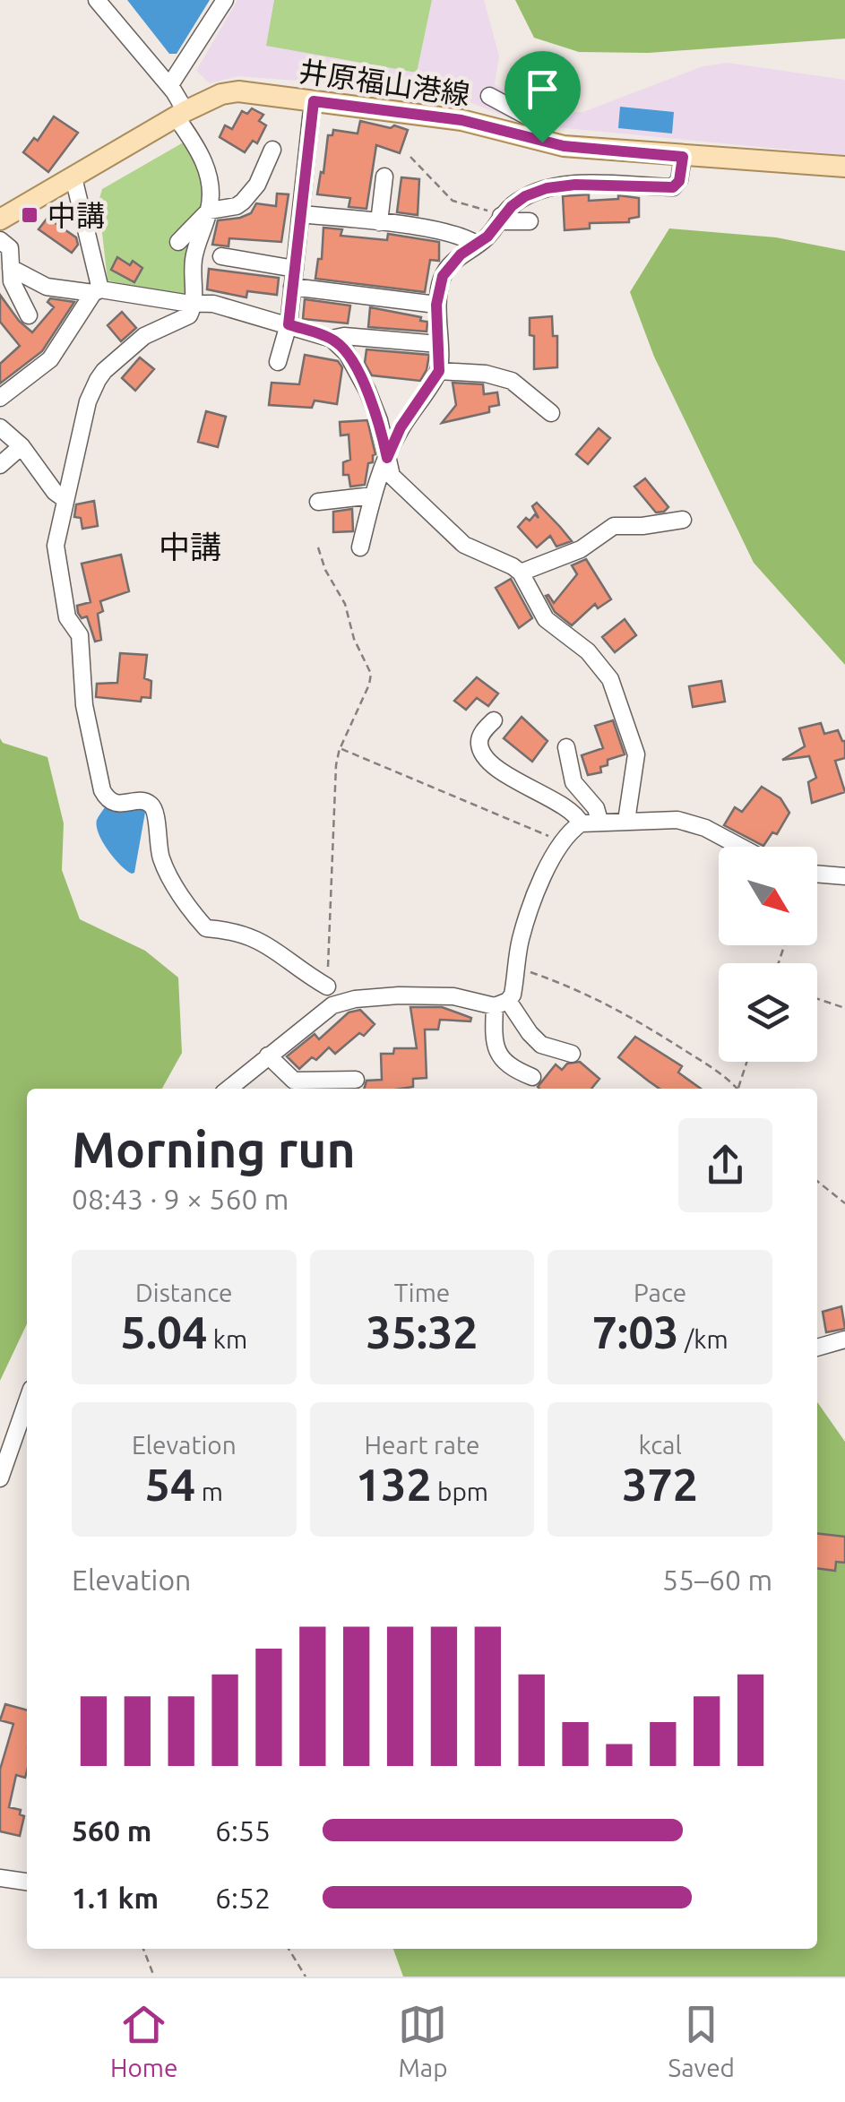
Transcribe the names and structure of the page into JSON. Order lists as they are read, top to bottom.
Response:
{
  "streets": {
    "main road": ["井原福山港線"]
  },
  "districts": ["中講"],
  "places": {
    "transit": ["中講"]
  },
  "north": "bottom right",
  "page": {
    "heading": ["Morning run", "08:43 · 9 × 560 m"],
    "stats": [
      ["Distance", "5.04 km"],
      ["Time", "35:32"],
      ["Pace", "7:03 /km"],
      ["Elevation", "54 m"],
      ["Heart rate", "132 bpm"],
      ["kcal", "372"]
    ],
    "chart": ["Elevation", "55–60 m"],
    "list": [
      {
        "name": "560 m",
        "note": "6:55"
      },
      {
        "name": "1.1 km",
        "note": "6:52"
      }
    ],
    "tabs": ["Home", "Map", "Saved"]
  }
}
